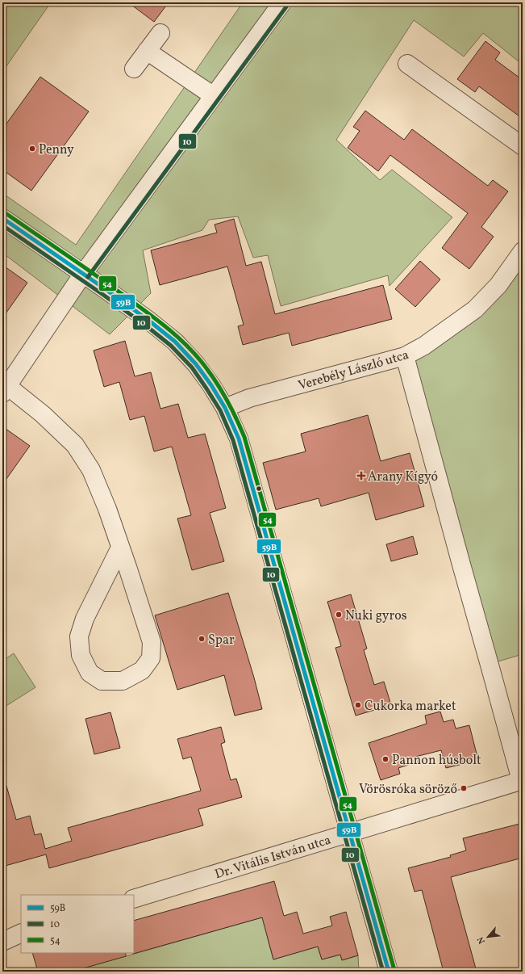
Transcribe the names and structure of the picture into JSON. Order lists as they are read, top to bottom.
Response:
{
  "streets": {
    "street": ["Verebély László utca", "Dr. Vitális István utca"]
  },
  "places": {
    "other": [
      "Penny",
      "Nuki gyros",
      "Spar",
      "Cukorka market",
      "Pannon húsbolt",
      "Vörösróka söröző"
    ],
    "health": ["Arany Kígyó"]
  },
  "lines": ["transit line 10", "transit line 54", "transit line 59B"],
  "legend": ["59B", "10", "54"],
  "north": "bottom left"
}
